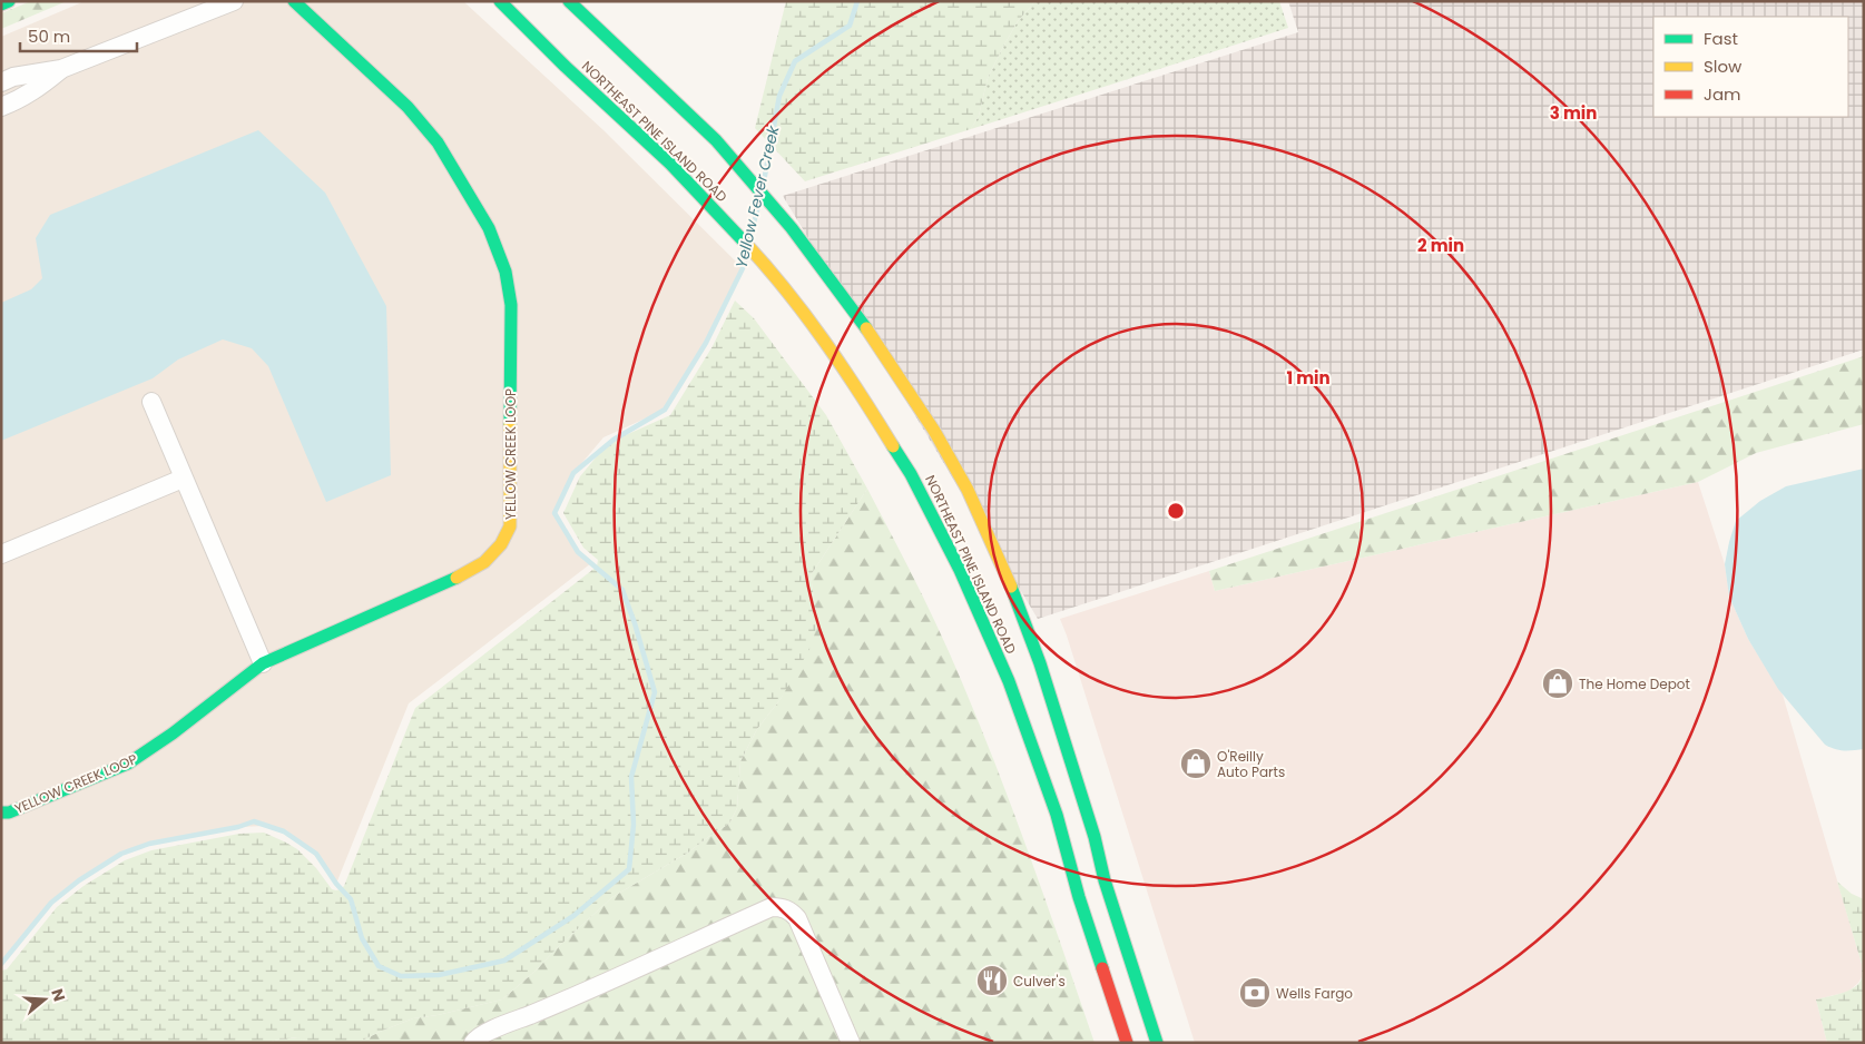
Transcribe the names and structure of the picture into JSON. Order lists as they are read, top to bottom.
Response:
{
  "streets": {
    "main road": ["NORTHEAST PINE ISLAND ROAD", "YELLOW CREEK LOOP"]
  },
  "water": ["Yellow Fever Creek"],
  "places": {
    "shop": ["The Home Depot", "O'Reilly Auto Parts"],
    "restaurant": ["Culver's"],
    "bank": ["Wells Fargo"]
  },
  "legend": ["Fast", "Slow", "Jam"],
  "scale_bar": "50 m",
  "north": "right",
  "rings": ["3 min", "2 min", "1 min"]
}
